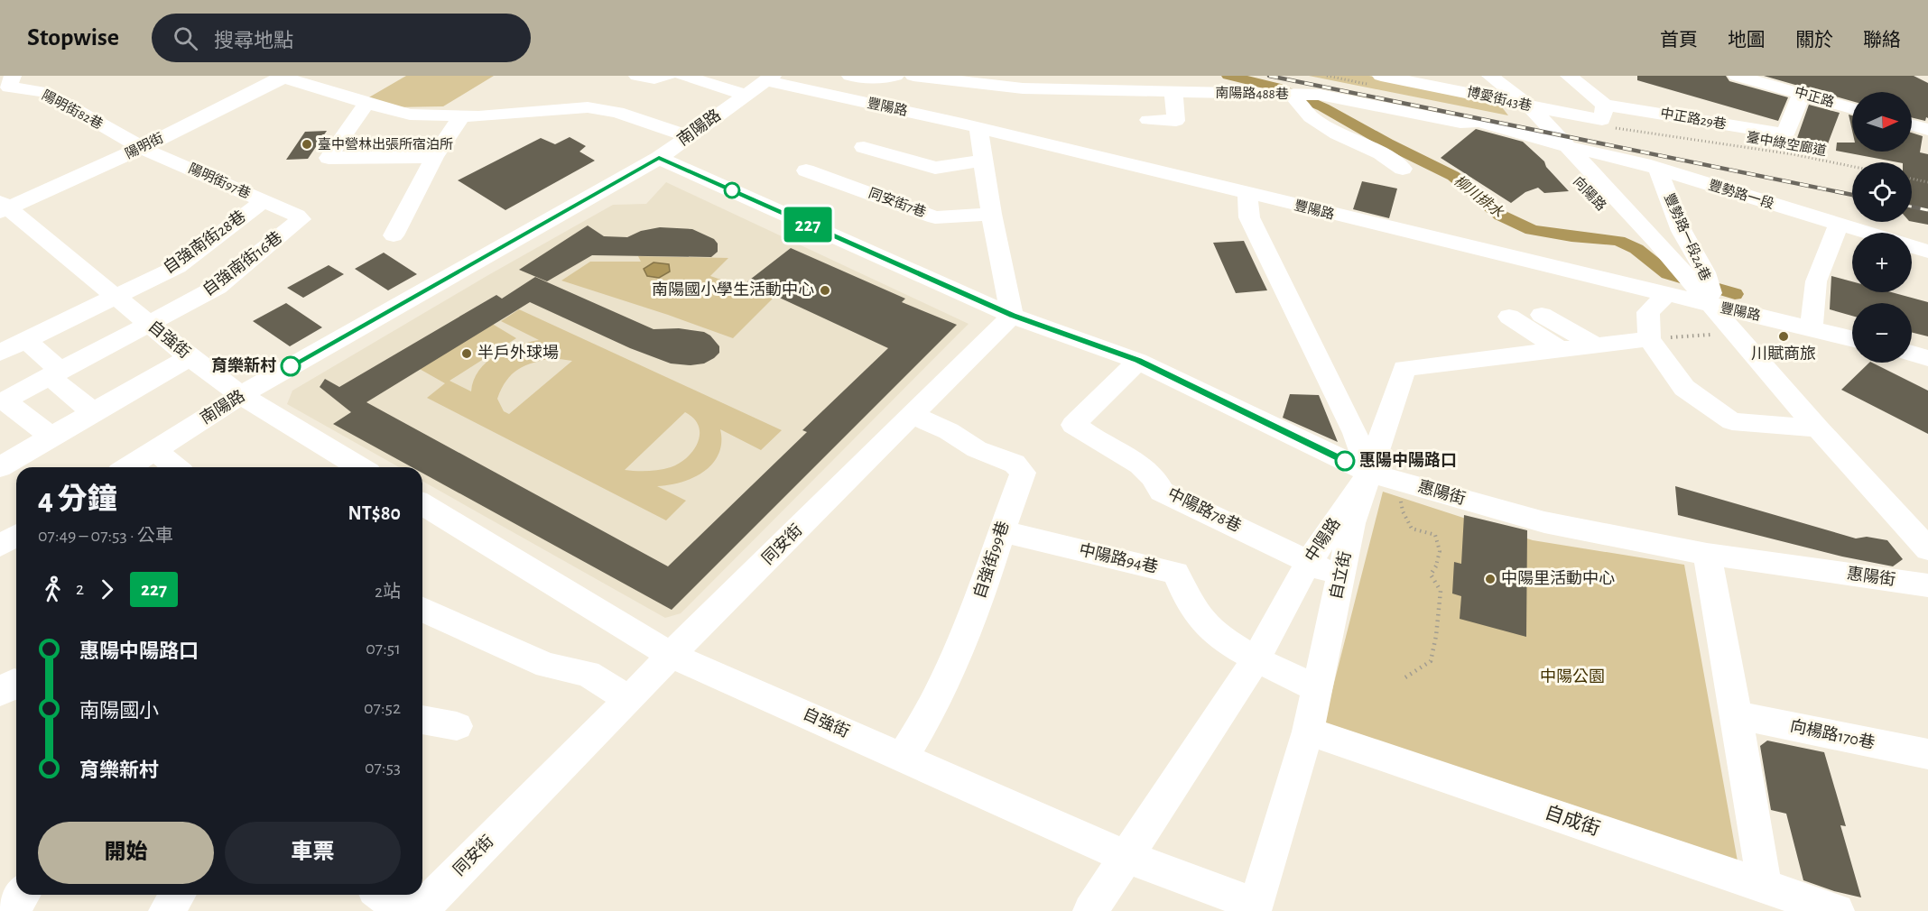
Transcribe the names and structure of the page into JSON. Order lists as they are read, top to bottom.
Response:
{
  "streets": {
    "street": [
      "南陽路488巷",
      "中正路",
      "博愛街43巷",
      "豐陽路",
      "陽明街82巷",
      "中正路29巷",
      "南陽路",
      "陽明街",
      "陽明街97巷",
      "向陽路",
      "豐勢路一段",
      "同安街7巷",
      "豐勢路一段24巷",
      "自強南街28巷",
      "自強南街16巷",
      "自強街",
      "惠陽街",
      "中陽路78巷",
      "中陽路",
      "同安街",
      "中陽路94巷",
      "自強街99巷",
      "自立街",
      "向楊路170巷",
      "自成街"
    ],
    "path": ["臺中綠空廊道"]
  },
  "crossings": [
    ["南陽路488巷", "豐陽路"],
    ["南陽路488巷", "向陽路"],
    ["南陽路488巷", "豐勢路一段"],
    ["中正路", "中正路29巷"],
    ["博愛街43巷", "中正路29巷"],
    ["博愛街43巷", "向陽路"],
    ["豐陽路", "南陽路"],
    ["豐陽路", "向陽路"],
    ["豐陽路", "豐勢路一段24巷"],
    ["陽明街82巷", "陽明街"],
    ["陽明街82巷", "陽明街97巷"],
    ["南陽路", "自強街"],
    ["南陽路", "惠陽街"],
    ["陽明街", "陽明街97巷"],
    ["陽明街", "自強街"],
    ["陽明街97巷", "自強南街28巷"],
    ["陽明街97巷", "自強南街16巷"],
    ["向陽路", "豐勢路一段"],
    ["向陽路", "豐勢路一段24巷"],
    ["豐勢路一段", "豐勢路一段24巷"],
    ["自強南街28巷", "自強街"],
    ["自強南街16巷", "自強街"],
    ["自強街", "中陽路"],
    ["自強街", "同安街"],
    ["自強街", "自強街99巷"],
    ["自強街", "自立街"],
    ["惠陽街", "中陽路78巷"],
    ["惠陽街", "中陽路"],
    ["惠陽街", "同安街"],
    ["惠陽街", "自立街"],
    ["中陽路78巷", "中陽路"],
    ["中陽路78巷", "自立街"],
    ["中陽路", "中陽路94巷"],
    ["中陽路", "自立街"],
    ["同安街", "自強街99巷"],
    ["中陽路94巷", "自強街99巷"],
    ["中陽路94巷", "自立街"],
    ["自立街", "自成街"]
  ],
  "water": ["柳川排水"],
  "parks": ["中陽公園"],
  "places": [
    "臺中營林出張所宿泊所",
    "南陽國小學生活動中心",
    "川賦商旅",
    "半戶外球場",
    "育樂新村",
    "惠陽中陽路口",
    "中陽里活動中心"
  ],
  "lines": ["bus line 227"],
  "north": "right",
  "page": {
    "header": "Stopwise",
    "search": "搜尋地點",
    "nav": [
      "首頁",
      "地圖",
      "關於",
      "聯絡"
    ],
    "on_map": "227",
    "map_buttons": ["+", "−"],
    "heading": ["4 分鐘", "07:49 – 07:53 · 公車", "NT$80"],
    "legs": ["2", "227", "2站"],
    "list": [
      {
        "name": "惠陽中陽路口",
        "value": "07:51"
      },
      {
        "name": "南陽國小",
        "value": "07:52"
      },
      {
        "name": "育樂新村",
        "value": "07:53"
      }
    ],
    "buttons": ["開始", "車票"]
  }
}
